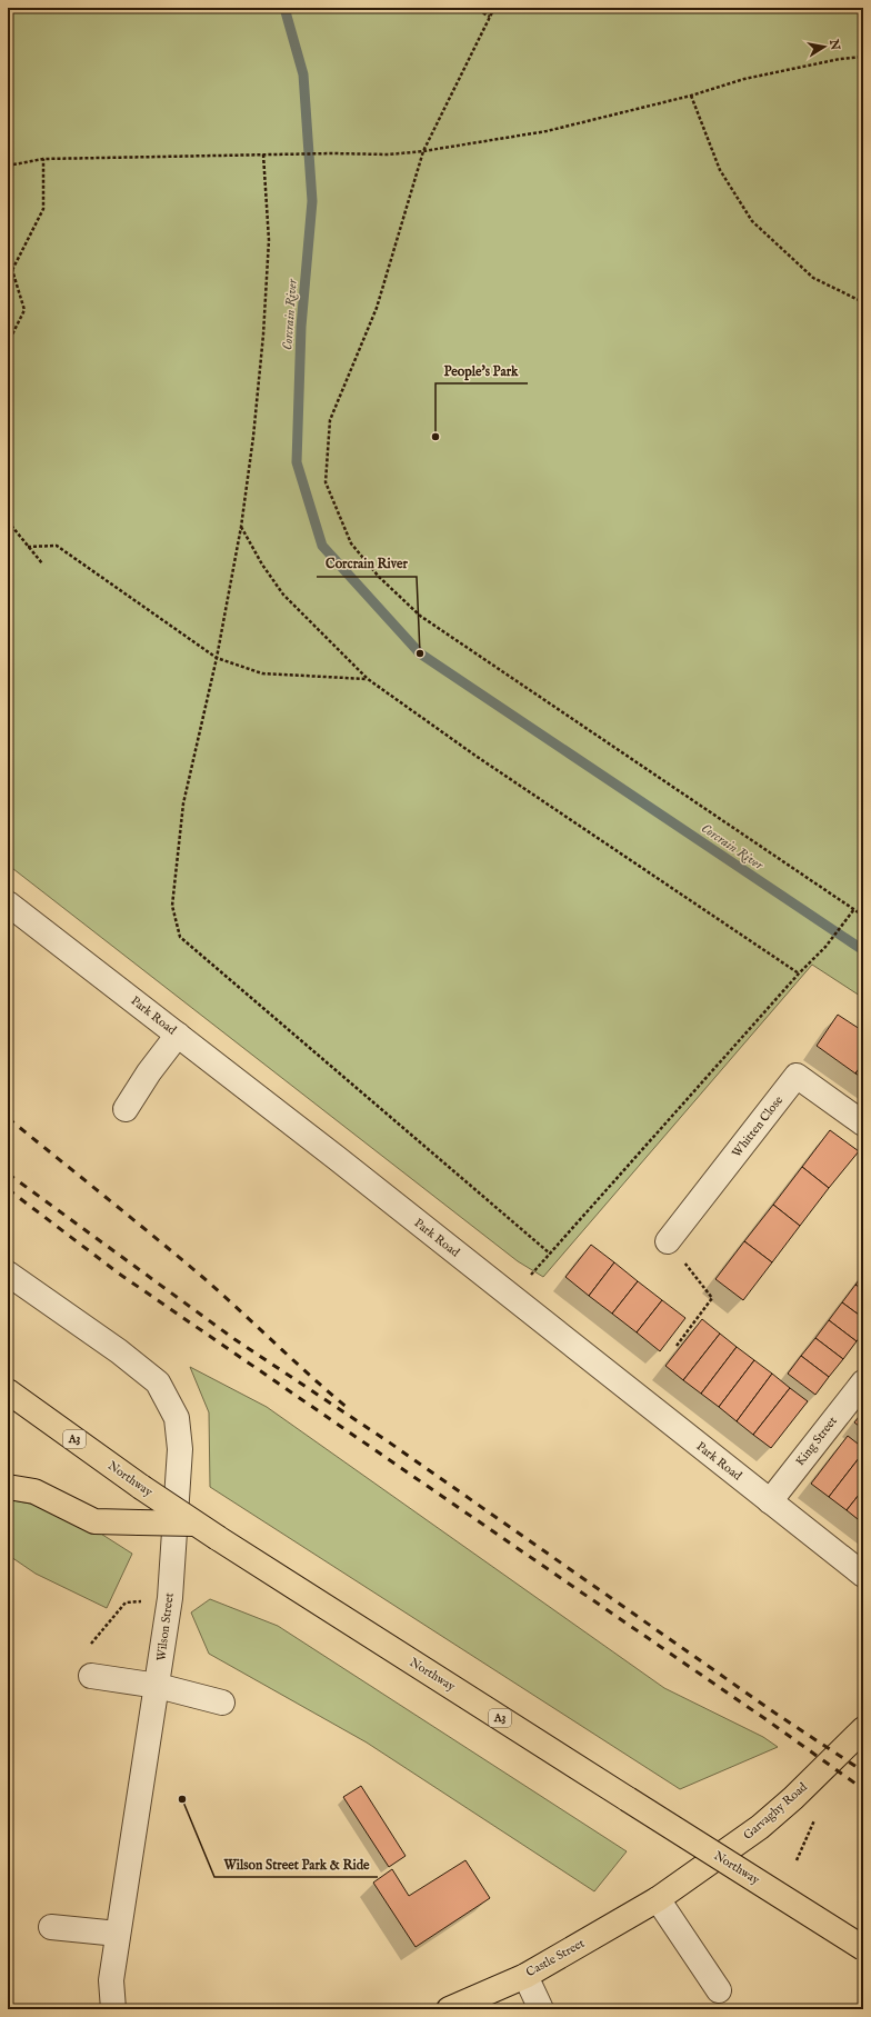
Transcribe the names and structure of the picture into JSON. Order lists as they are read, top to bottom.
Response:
{
  "streets": {
    "main road": [
      "A3",
      "Northway",
      "Garvaghy Road",
      "Castle Street"
    ],
    "street": [
      "Park Road",
      "Whitten Close",
      "King Street",
      "Wilson Street"
    ]
  },
  "crossings": [
    ["Park Road", "King Street"],
    ["Garvaghy Road", "Castle Street"]
  ],
  "water": ["Corcrain River"],
  "places": ["People's Park", "Corcrain River", "Wilson Street Park & Ride"],
  "north": "right"
}
